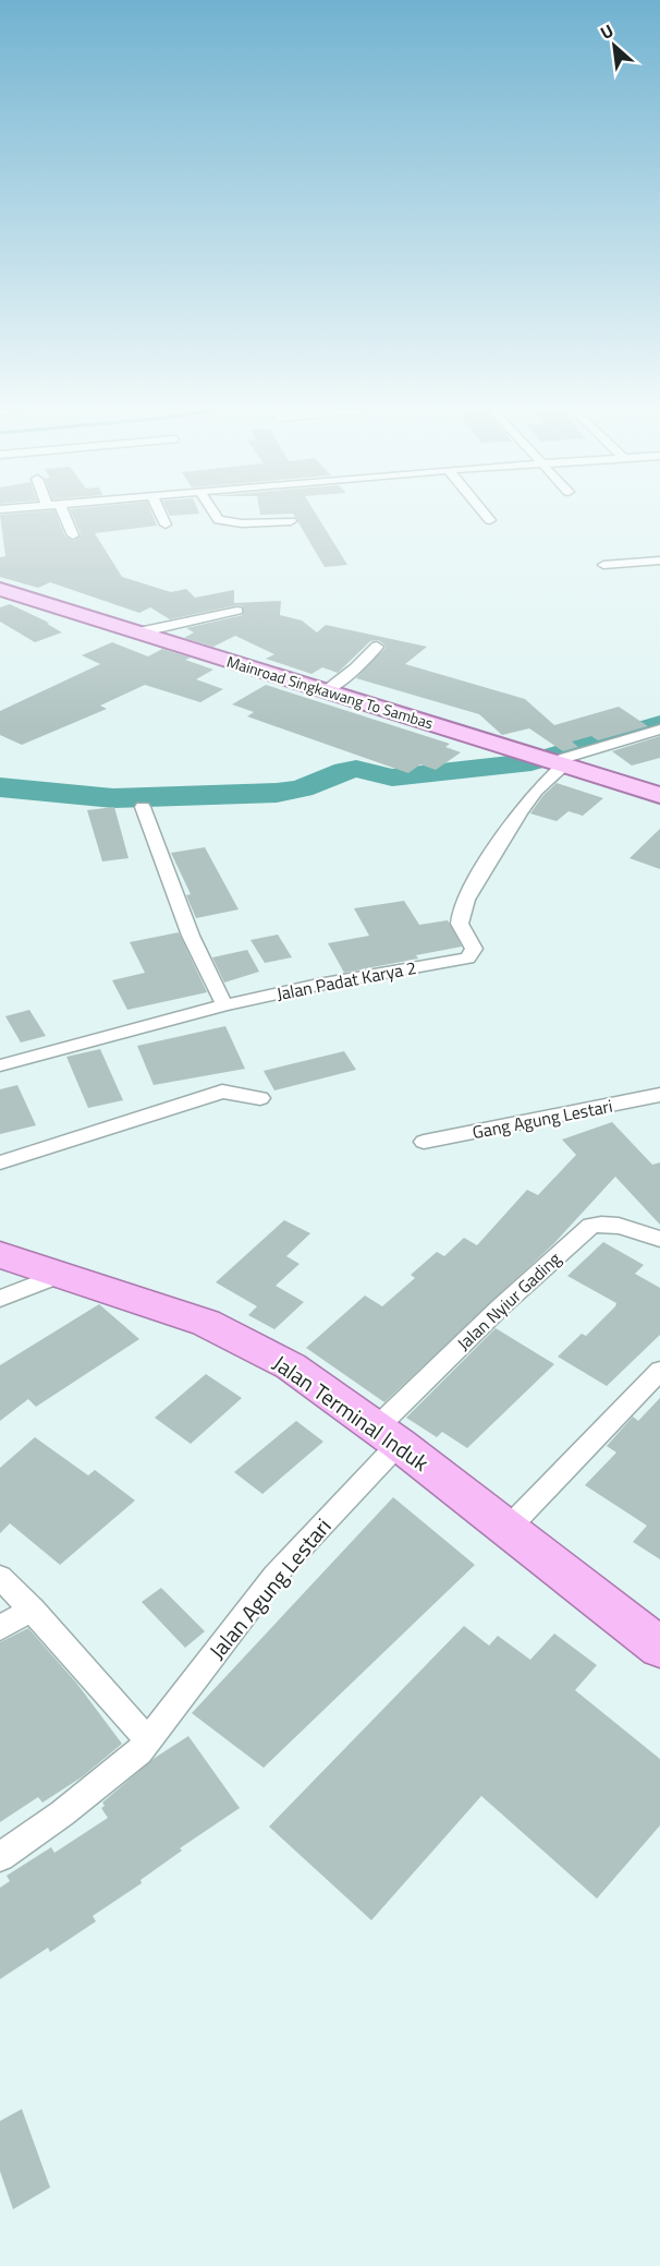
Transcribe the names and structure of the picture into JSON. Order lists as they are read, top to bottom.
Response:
{
  "streets": {
    "highway": ["Jalan Terminal Induk"],
    "main road": ["Mainroad Singkawang To Sambas"],
    "street": [
      "Jalan Padat Karya 2",
      "Gang Agung Lestari",
      "Jalan Nyiur Gading",
      "Jalan Agung Lestari"
    ]
  },
  "crossings": [
    ["Mainroad Singkawang To Sambas", "Jalan Padat Karya 2"],
    ["Jalan Nyiur Gading", "Jalan Terminal Induk"],
    ["Jalan Nyiur Gading", "Jalan Agung Lestari"],
    ["Jalan Terminal Induk", "Jalan Agung Lestari"]
  ],
  "north": "top left"
}
